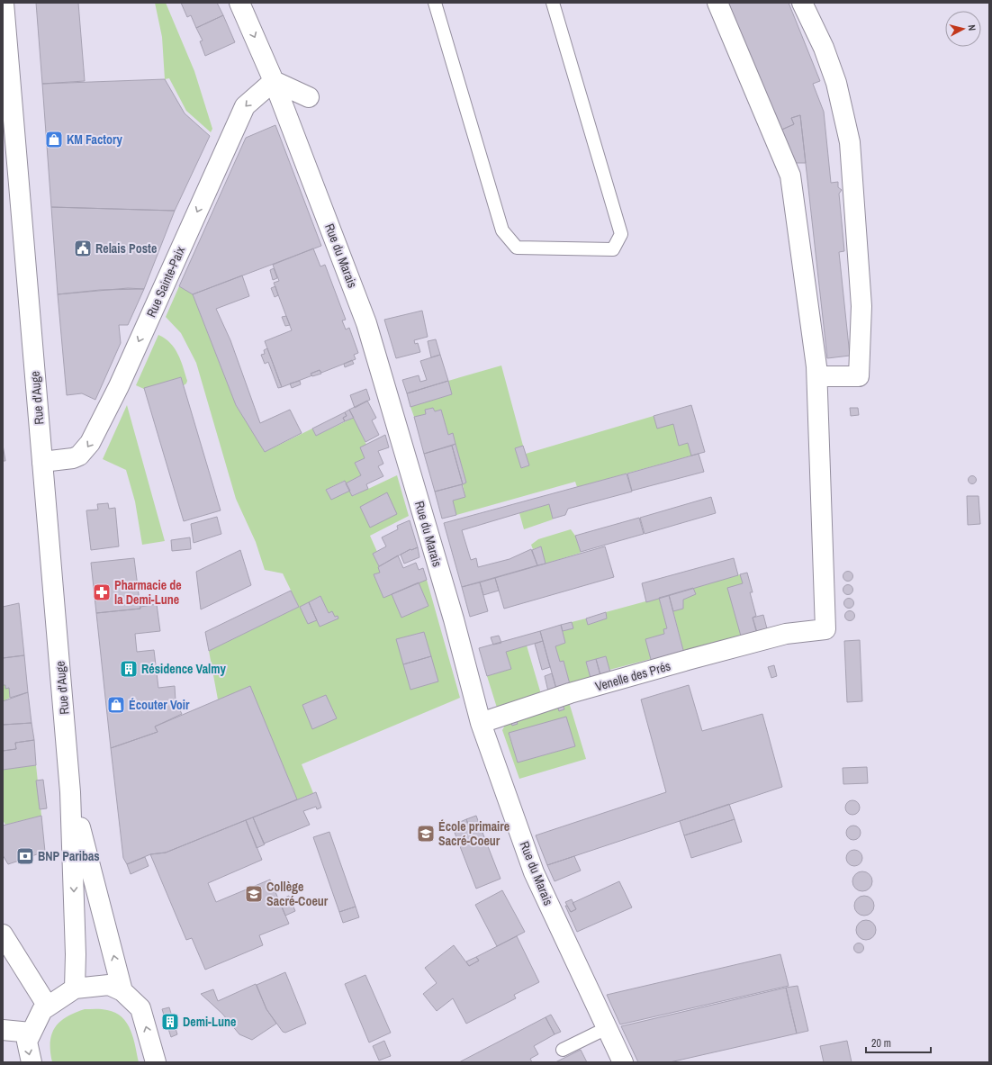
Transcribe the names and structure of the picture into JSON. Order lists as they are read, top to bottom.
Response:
{
  "streets": {
    "street": [
      "Rue du Marais",
      "Rue Sainte-Paix",
      "Rue d'Auge",
      "Venelle des Prés"
    ]
  },
  "crossings": [
    ["Rue du Marais", "Rue Sainte-Paix"],
    ["Rue du Marais", "Venelle des Prés"],
    ["Rue Sainte-Paix", "Rue d'Auge"]
  ],
  "one_way": ["Rue Sainte-Paix"],
  "places": {
    "shop": ["KM Factory", "Écouter Voir"],
    "public building": ["Relais Poste"],
    "pharmacy": ["Pharmacie de la Demi-Lune"],
    "building": ["Résidence Valmy", "Demi-Lune"],
    "school or university": ["École primaire Sacré-Coeur", "Collège Sacré-Coeur"],
    "bank": ["BNP Paribas"]
  },
  "scale_bar": "20 m",
  "north": "right"
}
